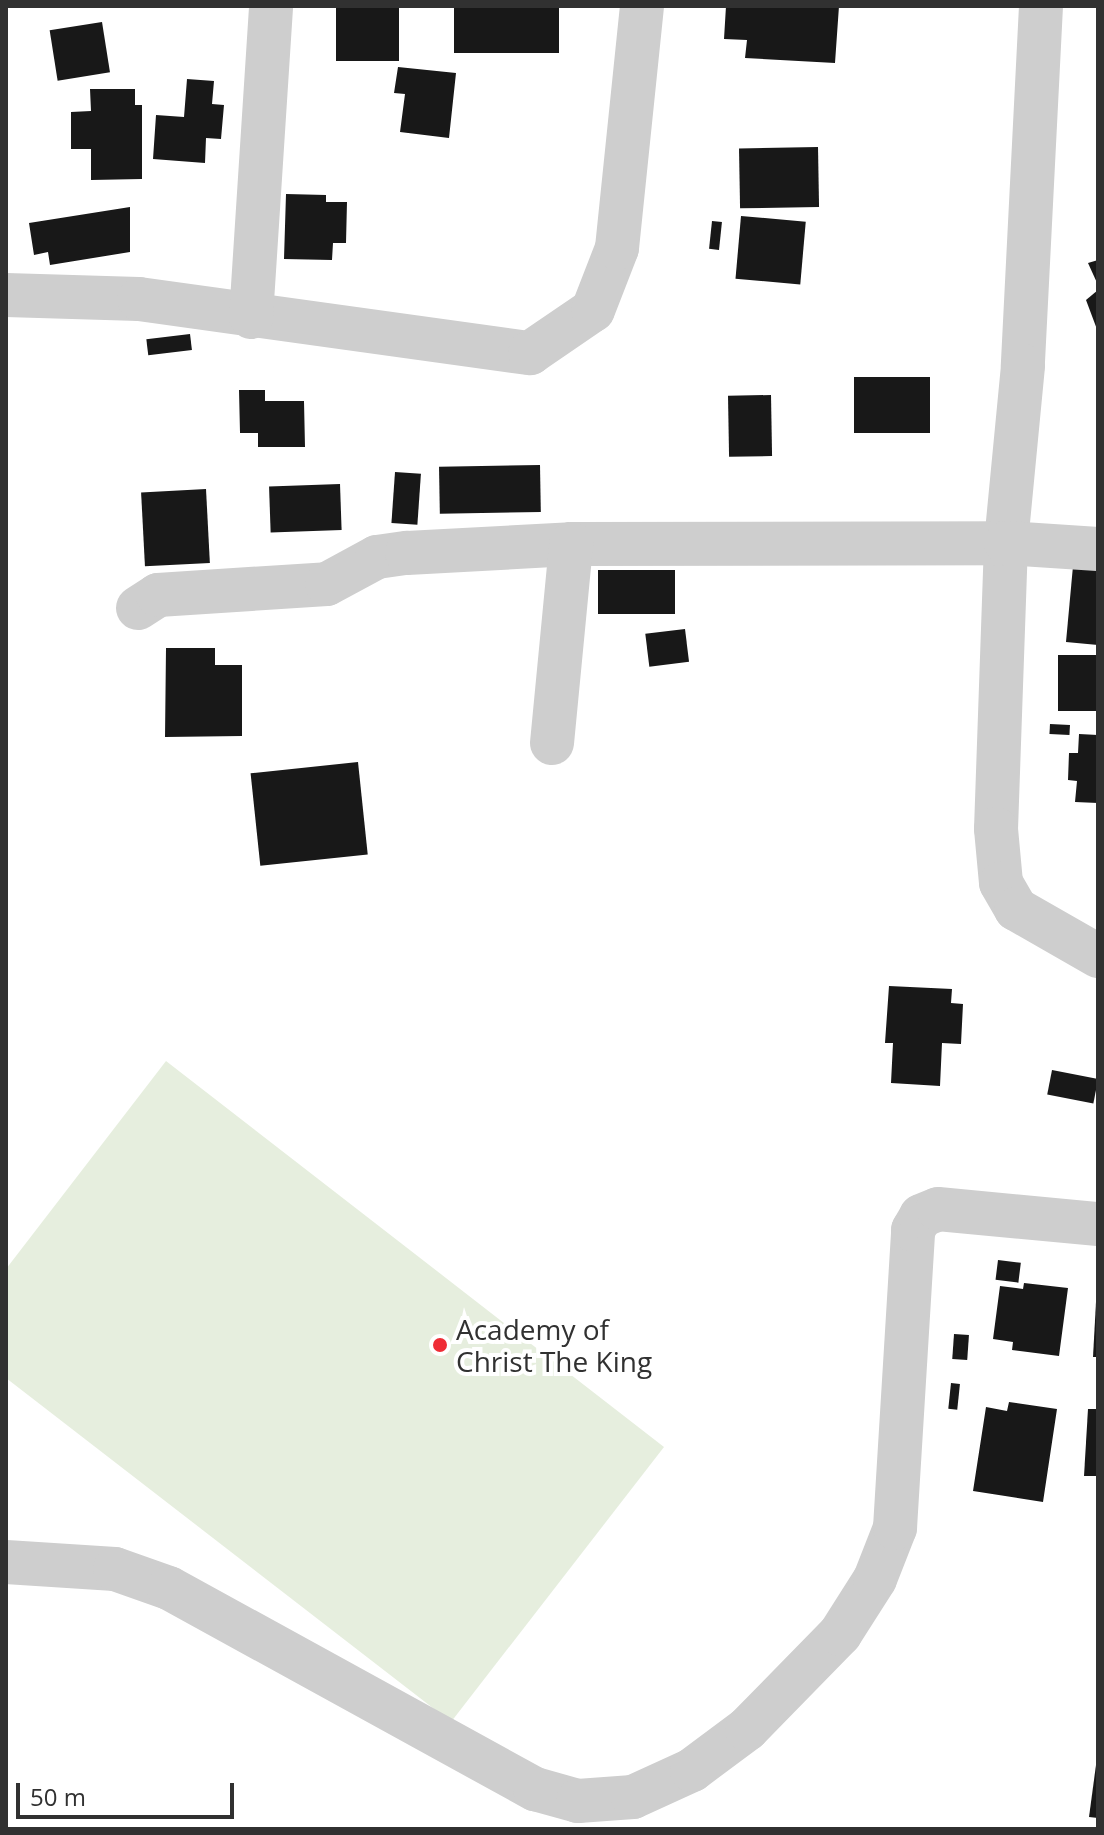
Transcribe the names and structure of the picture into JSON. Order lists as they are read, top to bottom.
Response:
{
  "places": ["Academy of Christ The King"],
  "scale_bar": "50 m"
}
